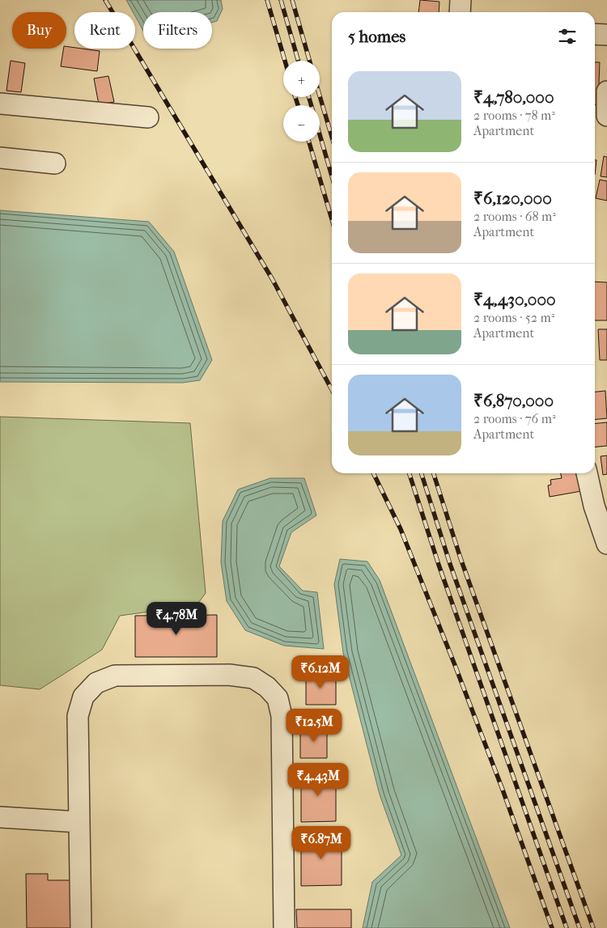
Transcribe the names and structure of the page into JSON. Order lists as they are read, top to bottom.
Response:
{
  "page": {
    "chip": ["Buy", "Rent", "Filters"],
    "heading": "5 homes",
    "map_buttons": ["+", "−"],
    "list": [
      {
        "name": "₹4,780,000",
        "note": "2 rooms · 78 m² · Apartment"
      },
      {
        "name": "₹6,120,000",
        "note": "2 rooms · 68 m² · Apartment"
      },
      {
        "name": "₹4,430,000",
        "note": "2 rooms · 52 m² · Apartment"
      },
      {
        "name": "₹6,870,000",
        "note": "2 rooms · 76 m² · Apartment"
      }
    ],
    "price": [
      "₹4.78M",
      "₹6.12M",
      "₹12.5M",
      "₹4.43M",
      "₹6.87M"
    ]
  }
}
